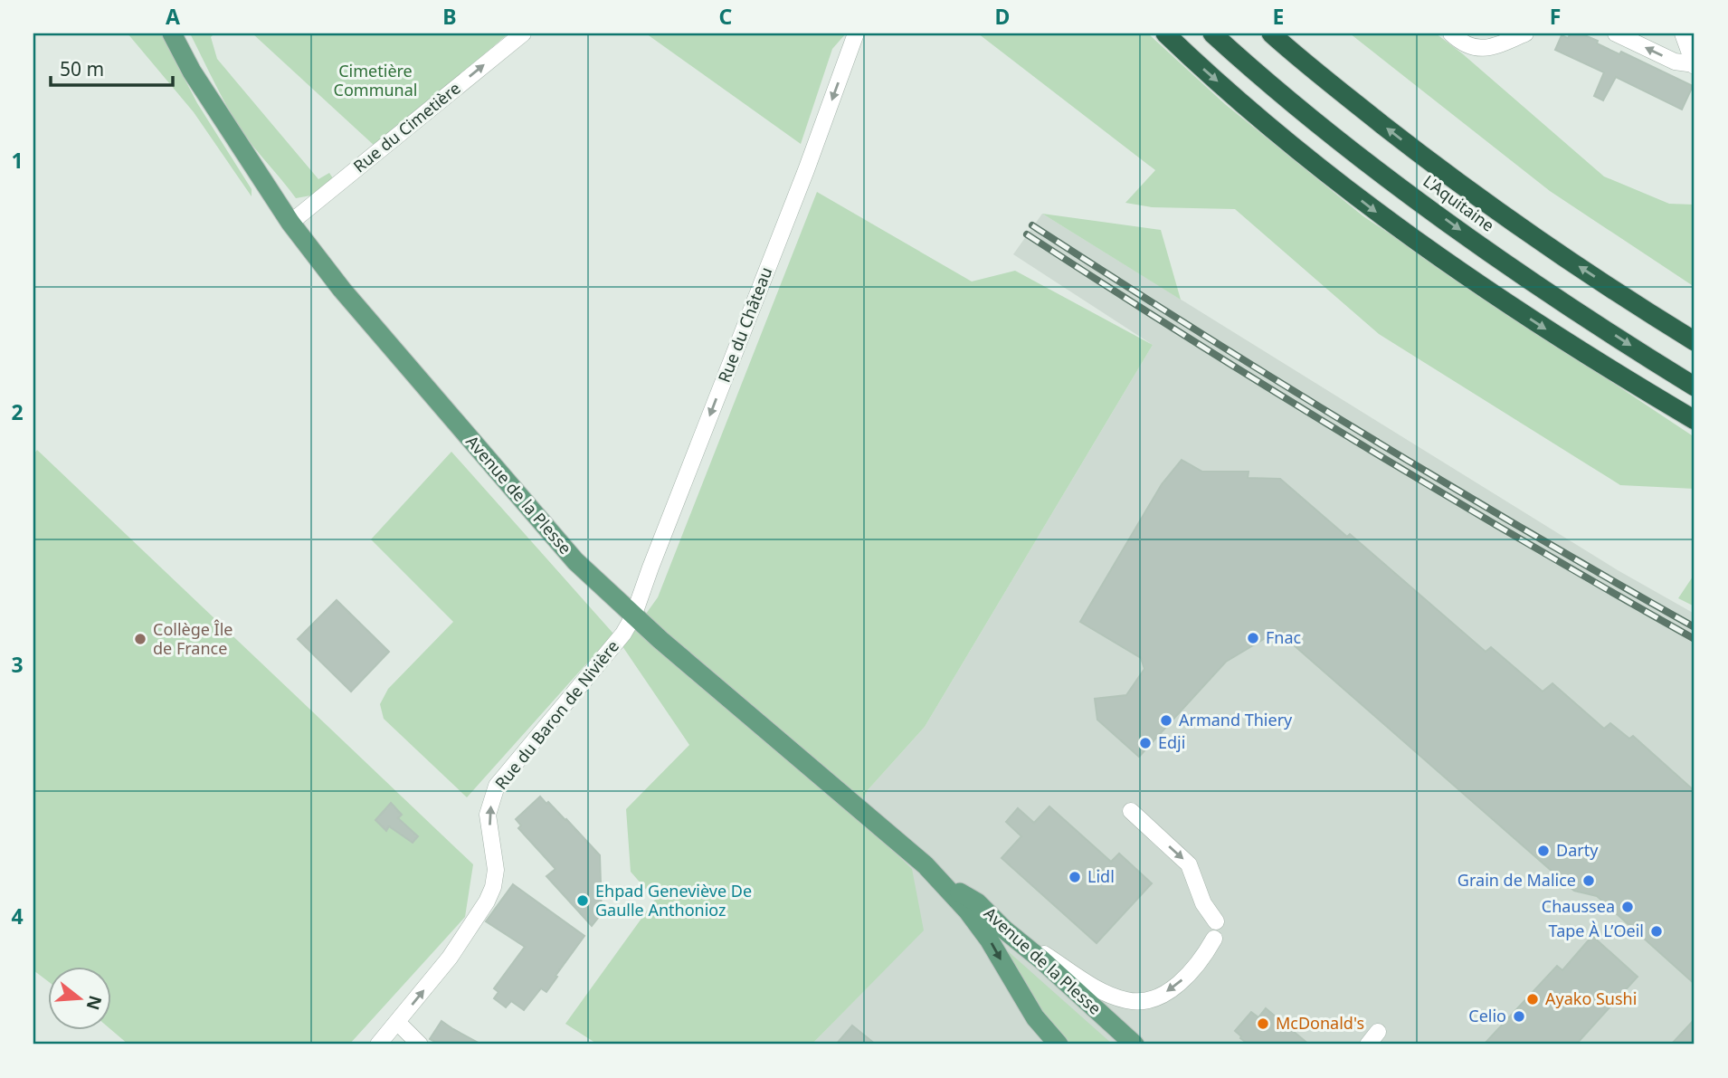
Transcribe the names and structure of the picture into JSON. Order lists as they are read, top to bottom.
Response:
{
  "streets": {
    "highway": ["L'Aquitaine"],
    "main road": ["Avenue de la Plesse"],
    "street": ["Rue du Cimetière", "Rue du Château", "Rue du Baron de Nivière"]
  },
  "crossings": [
    ["Rue du Cimetière", "Avenue de la Plesse"],
    ["Rue du Château", "Avenue de la Plesse"],
    ["Rue du Château", "Rue du Baron de Nivière"],
    ["Avenue de la Plesse", "Rue du Baron de Nivière"]
  ],
  "one_way": ["Rue du Cimetière", "Rue du Château", "Rue du Baron de Nivière"],
  "parks": ["Cimetière Communal"],
  "places": [
    "Fnac",
    "Collège Île de France",
    "Armand Thiery",
    "Edji",
    "Darty",
    "Lidl",
    "Grain de Malice",
    "Ehpad Geneviève De Gaulle Anthonioz",
    "Chaussea",
    "Tape À L’Oeil",
    "Ayako Sushi",
    "Celio",
    "McDonald's"
  ],
  "scale_bar": "50 m",
  "north": "right",
  "grid": {
    "columns": [
      "A",
      "B",
      "C",
      "D",
      "E",
      "F"
    ],
    "rows": [
      "1",
      "2",
      "3",
      "4"
    ]
  }
}
